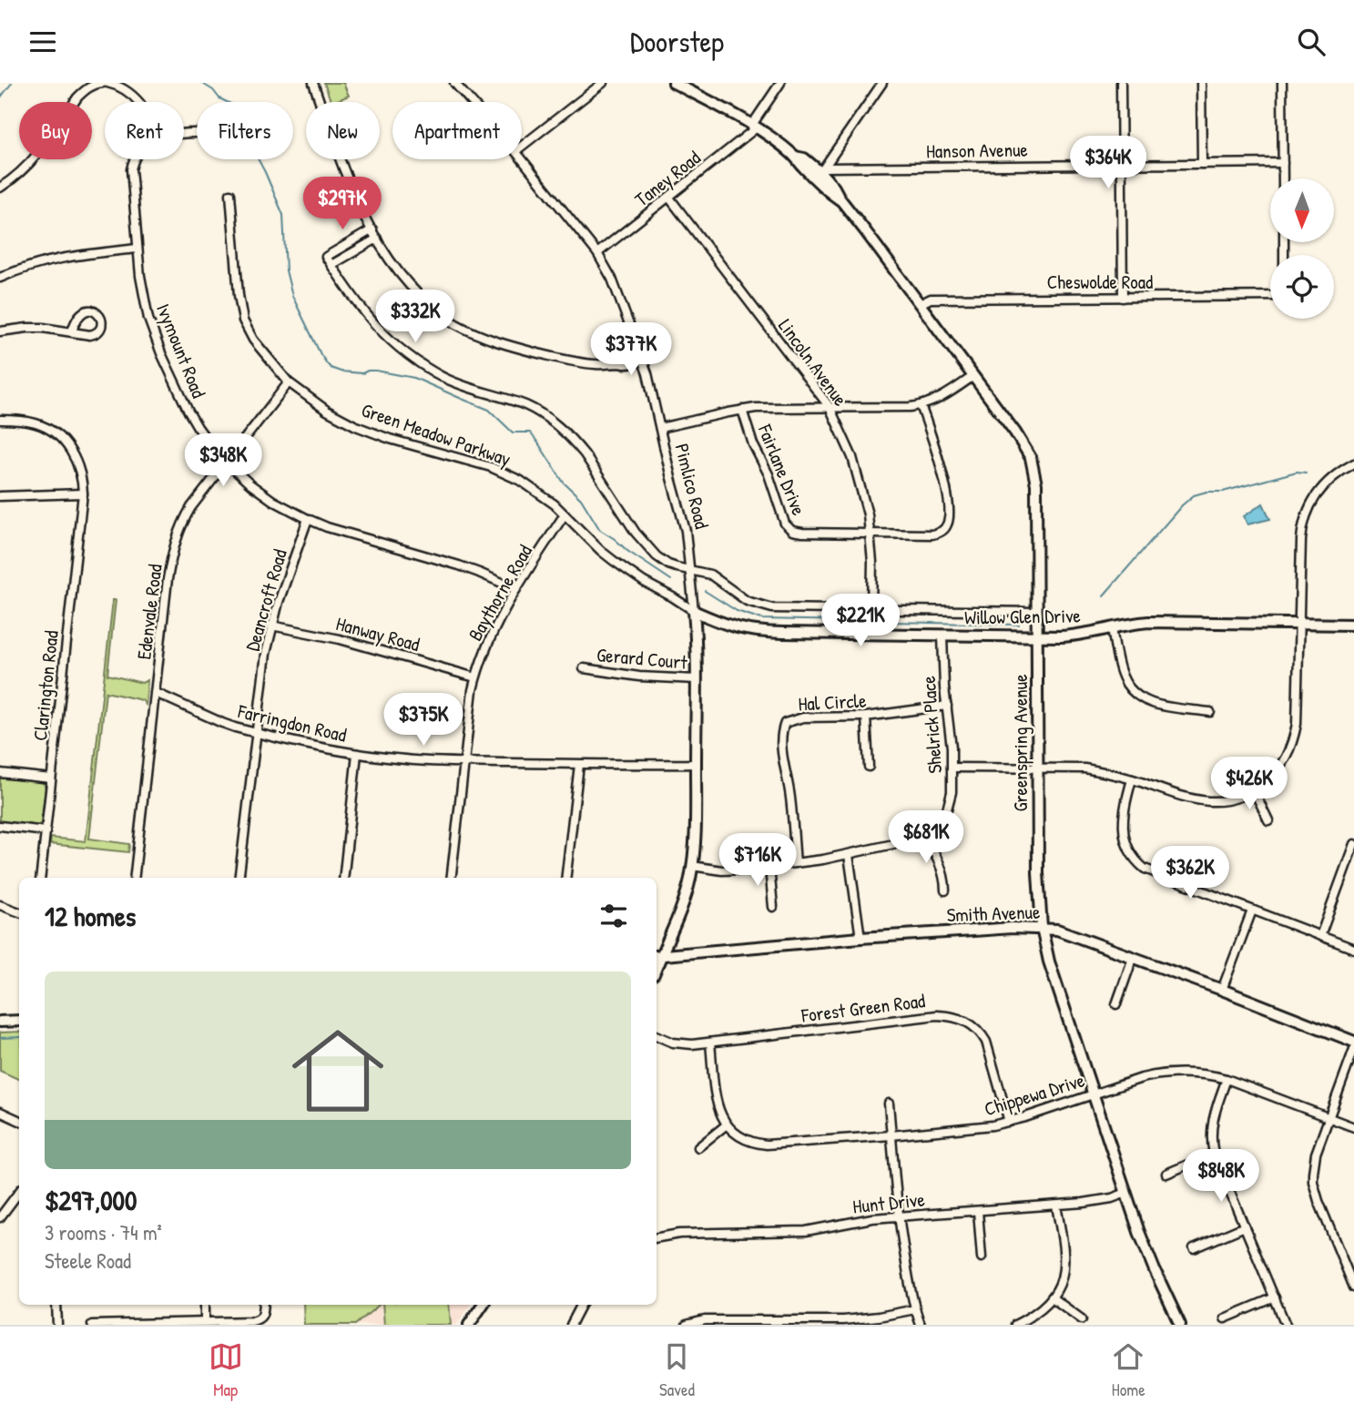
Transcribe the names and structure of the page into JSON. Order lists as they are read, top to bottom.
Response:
{
  "streets": {
    "main road": [
      "Pimlico Road",
      "Willow Glen Drive",
      "Greenspring Avenue",
      "Smith Avenue"
    ],
    "street": [
      "Hanson Avenue",
      "Taney Road",
      "Cheswolde Road",
      "Ivymount Road",
      "Lincoln Avenue",
      "Green Meadow Parkway",
      "Fairlane Drive",
      "Baythorne Road",
      "Deancroft Road",
      "Edenvale Road",
      "Hanway Road",
      "Gerard Court",
      "Clarington Road",
      "Hal Circle",
      "Farringdon Road",
      "Shelrick Place",
      "Forest Green Road",
      "Chippewa Drive",
      "Hunt Drive"
    ]
  },
  "crossings": [
    ["Hanson Avenue", "Greenspring Avenue"],
    ["Taney Road", "Lincoln Avenue"],
    ["Taney Road", "Pimlico Road"],
    ["Taney Road", "Greenspring Avenue"],
    ["Cheswolde Road", "Greenspring Avenue"],
    ["Ivymount Road", "Baythorne Road"],
    ["Ivymount Road", "Deancroft Road"],
    ["Ivymount Road", "Edenvale Road"],
    ["Lincoln Avenue", "Fairlane Drive"],
    ["Lincoln Avenue", "Willow Glen Drive"],
    ["Green Meadow Parkway", "Pimlico Road"],
    ["Green Meadow Parkway", "Baythorne Road"],
    ["Green Meadow Parkway", "Edenvale Road"],
    ["Green Meadow Parkway", "Willow Glen Drive"],
    ["Pimlico Road", "Willow Glen Drive"],
    ["Pimlico Road", "Gerard Court"],
    ["Pimlico Road", "Farringdon Road"],
    ["Pimlico Road", "Shelrick Place"],
    ["Pimlico Road", "Smith Avenue"],
    ["Baythorne Road", "Hanway Road"],
    ["Baythorne Road", "Farringdon Road"],
    ["Deancroft Road", "Hanway Road"],
    ["Deancroft Road", "Farringdon Road"],
    ["Edenvale Road", "Farringdon Road"],
    ["Willow Glen Drive", "Shelrick Place"],
    ["Willow Glen Drive", "Greenspring Avenue"],
    ["Hal Circle", "Shelrick Place"],
    ["Greenspring Avenue", "Smith Avenue"],
    ["Greenspring Avenue", "Chippewa Drive"],
    ["Greenspring Avenue", "Hunt Drive"],
    ["Forest Green Road", "Chippewa Drive"]
  ],
  "north": "bottom",
  "page": {
    "header": "Doorstep",
    "chip": [
      "Buy",
      "Rent",
      "Filters",
      "New",
      "Apartment"
    ],
    "price": [
      "$364K",
      "$297K",
      "$332K",
      "$377K",
      "$348K",
      "$221K",
      "$375K",
      "$426K",
      "$681K",
      "$716K",
      "$362K",
      "$848K"
    ],
    "heading": "12 homes",
    "list": [
      {
        "name": "$297,000",
        "note": "3 rooms · 74 m² · Steele Road"
      }
    ],
    "tabs": ["Map", "Saved", "Home"]
  }
}
